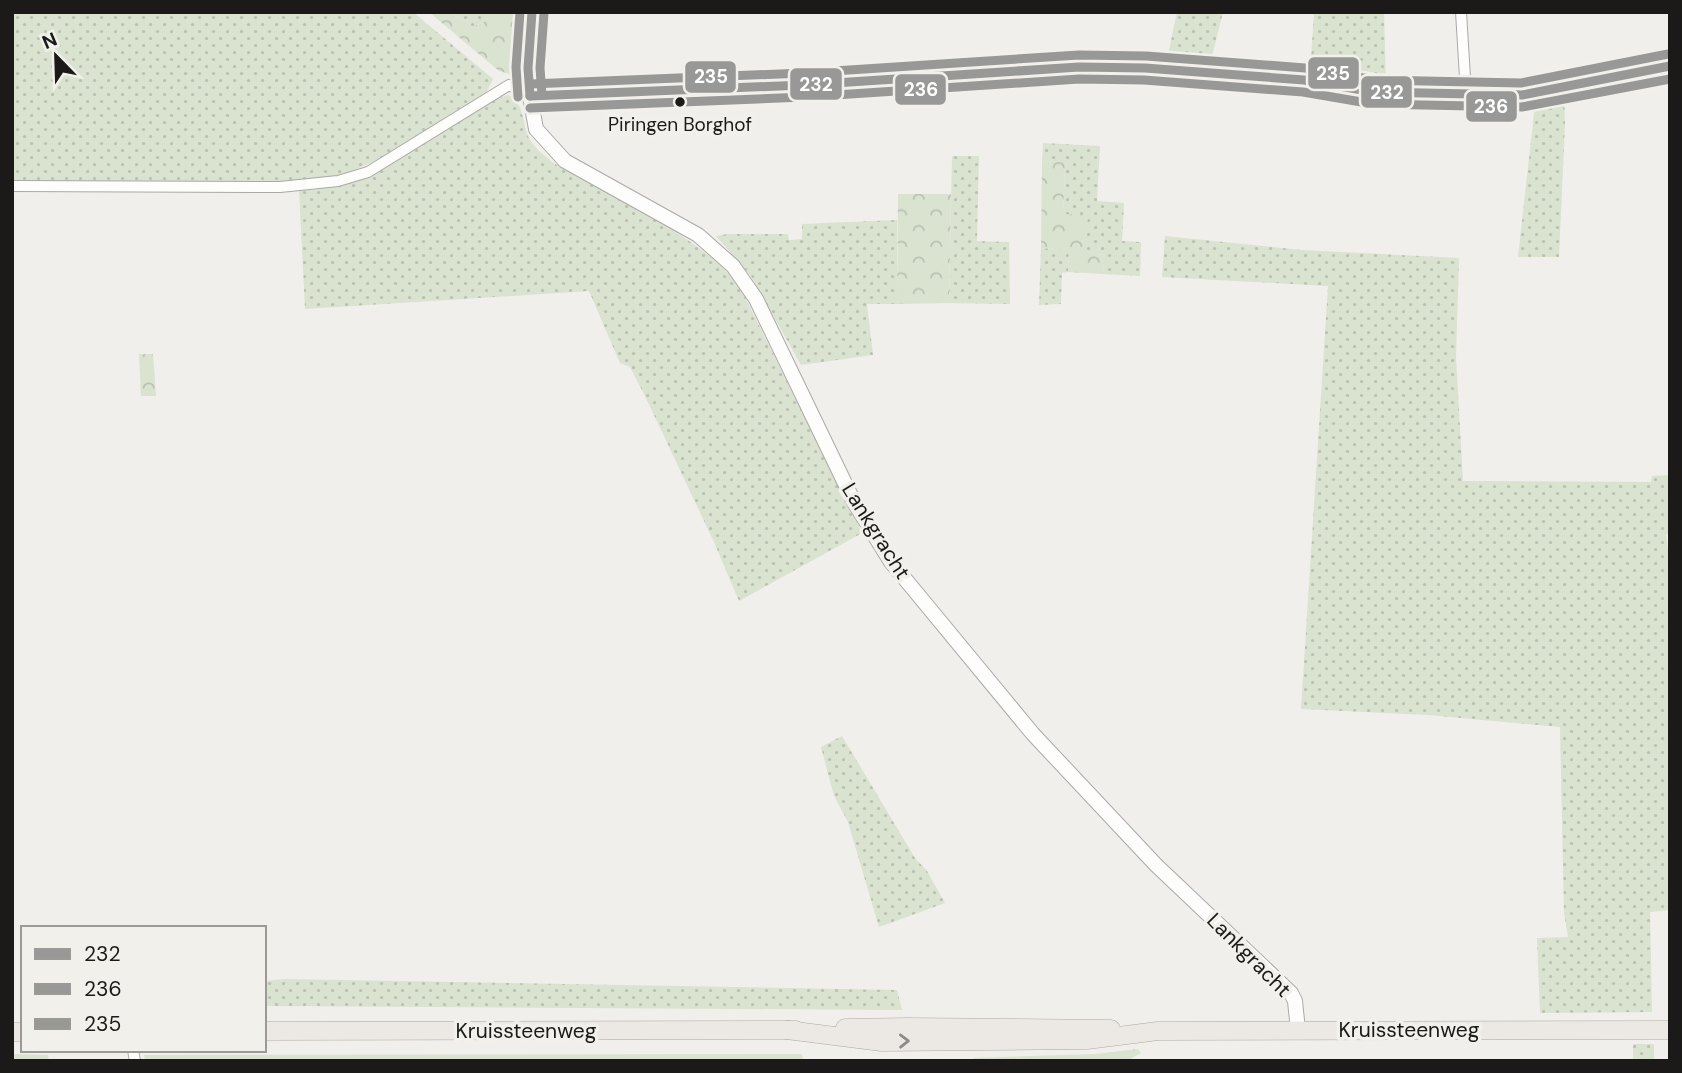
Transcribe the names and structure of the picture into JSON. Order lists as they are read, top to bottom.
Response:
{
  "streets": {
    "main road": ["Kruissteenweg"],
    "street": ["Lankgracht"]
  },
  "crossings": [
    ["Lankgracht", "Kruissteenweg"]
  ],
  "places": ["Piringen Borghof"],
  "lines": ["transit line 232", "transit line 235", "transit line 236"],
  "legend": ["232", "236", "235"],
  "north": "top left"
}
